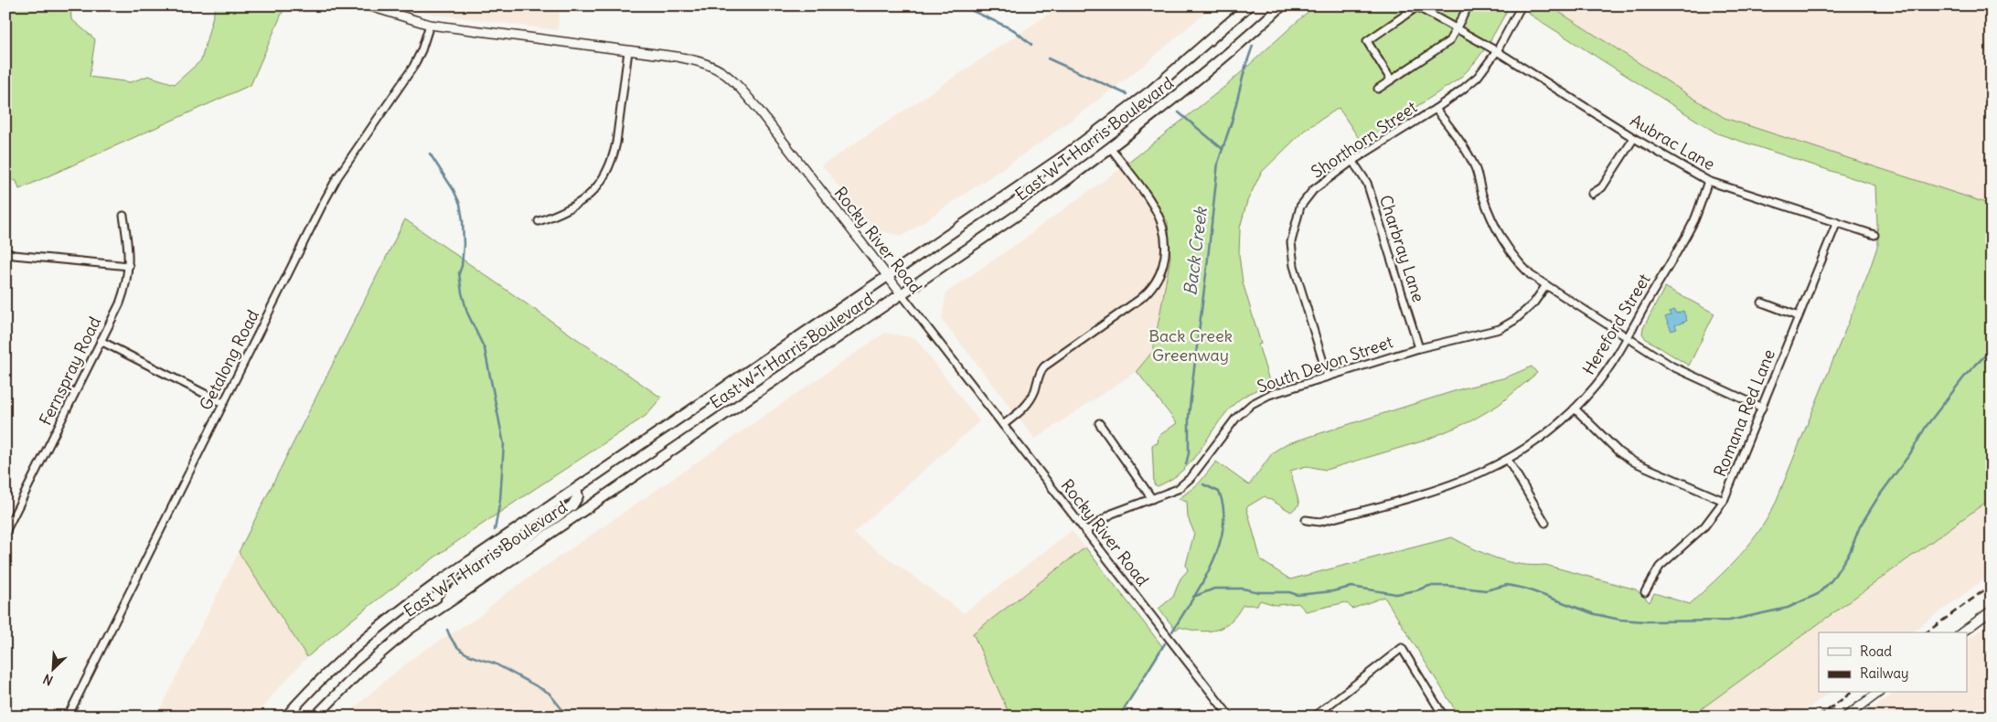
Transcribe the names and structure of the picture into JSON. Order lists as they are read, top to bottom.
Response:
{
  "streets": {
    "main road": ["East W T Harris Boulevard"],
    "street": [
      "Shorthorn Street",
      "Aubrac Lane",
      "Rocky River Road",
      "Charbray Lane",
      "Hereford Street",
      "Getalong Road",
      "South Devon Street",
      "Fernspray Road",
      "Romana Red Lane"
    ]
  },
  "crossings": [
    ["East W T Harris Boulevard", "Rocky River Road"],
    ["Shorthorn Street", "Aubrac Lane"],
    ["Shorthorn Street", "Charbray Lane"],
    ["Shorthorn Street", "South Devon Street"],
    ["Aubrac Lane", "Hereford Street"],
    ["Aubrac Lane", "Romana Red Lane"],
    ["Rocky River Road", "Getalong Road"],
    ["Rocky River Road", "South Devon Street"],
    ["Charbray Lane", "South Devon Street"]
  ],
  "water": ["Back Creek"],
  "parks": ["Back Creek Greenway"],
  "legend": ["Road", "Railway"],
  "north": "bottom left"
}
